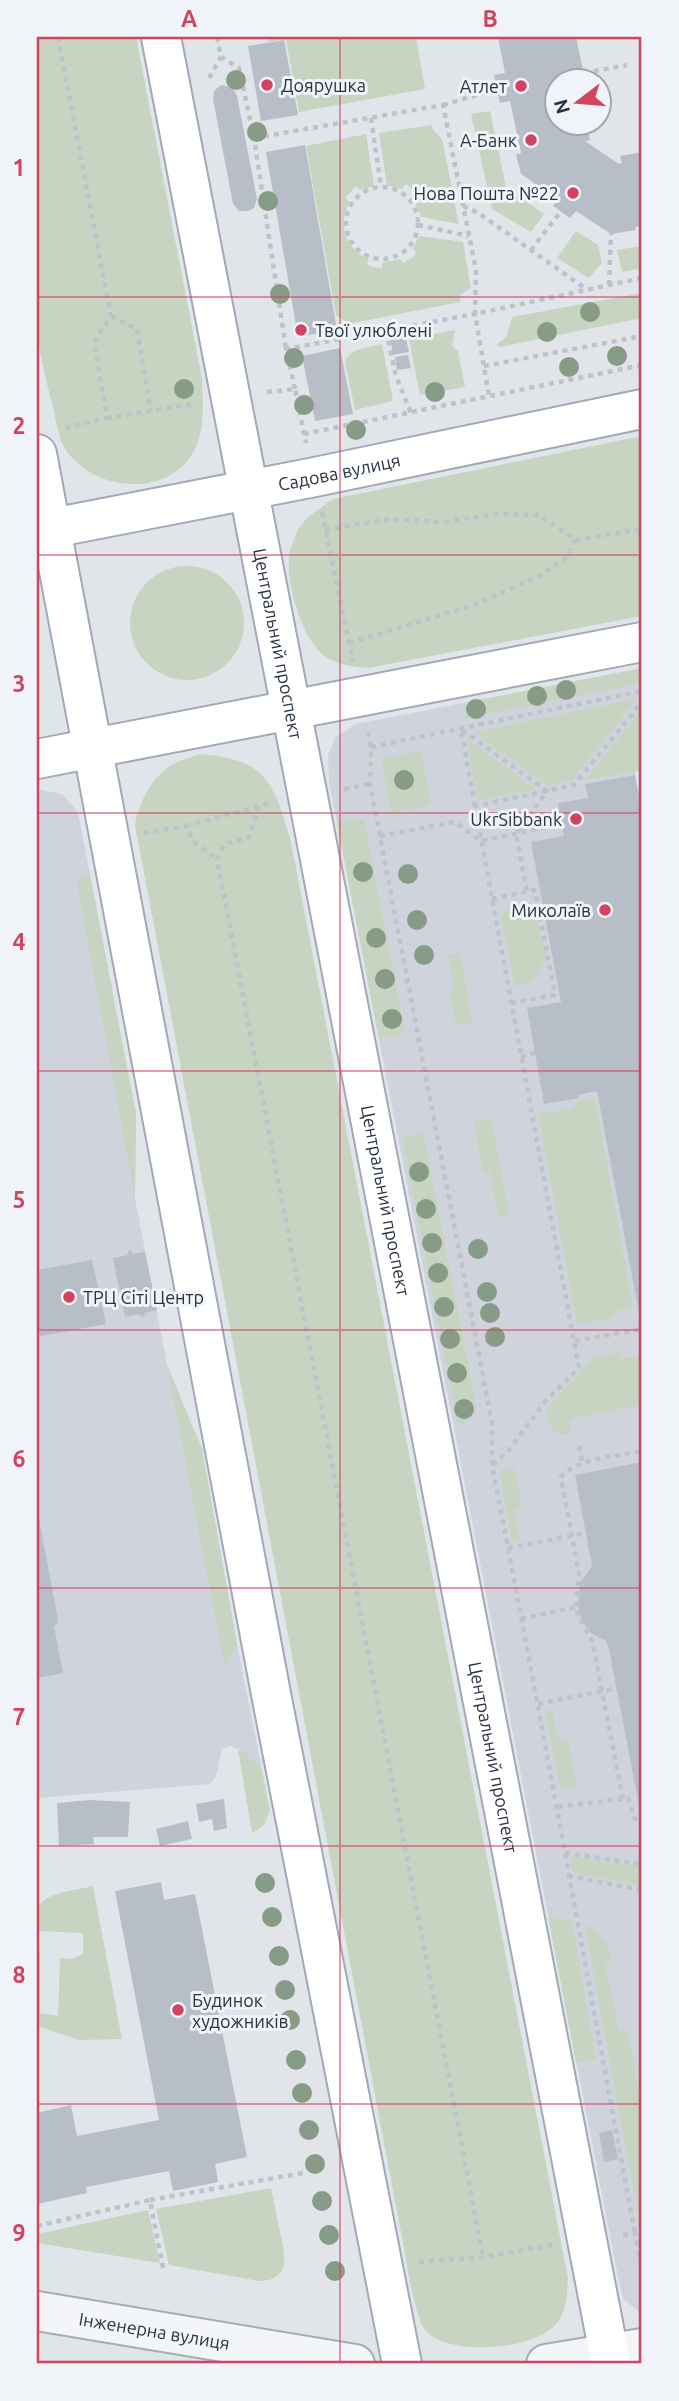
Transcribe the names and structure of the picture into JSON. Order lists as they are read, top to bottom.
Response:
{
  "streets": {
    "main road": ["Садова вулиця", "Центральний проспект"],
    "street": ["Інженерна вулиця"]
  },
  "crossings": [
    ["Садова вулиця", "Центральний проспект"]
  ],
  "places": [
    "Доярушка",
    "Атлет",
    "А-Банк",
    "Нова Пошта №22",
    "Твої улюблені",
    "UkrSibbank",
    "Миколаїв",
    "ТРЦ Сіті Центр",
    "Будинок художників"
  ],
  "north": "left",
  "grid": {
    "columns": ["A", "B"],
    "rows": [
      "1",
      "2",
      "3",
      "4",
      "5",
      "6",
      "7",
      "8",
      "9"
    ]
  }
}
